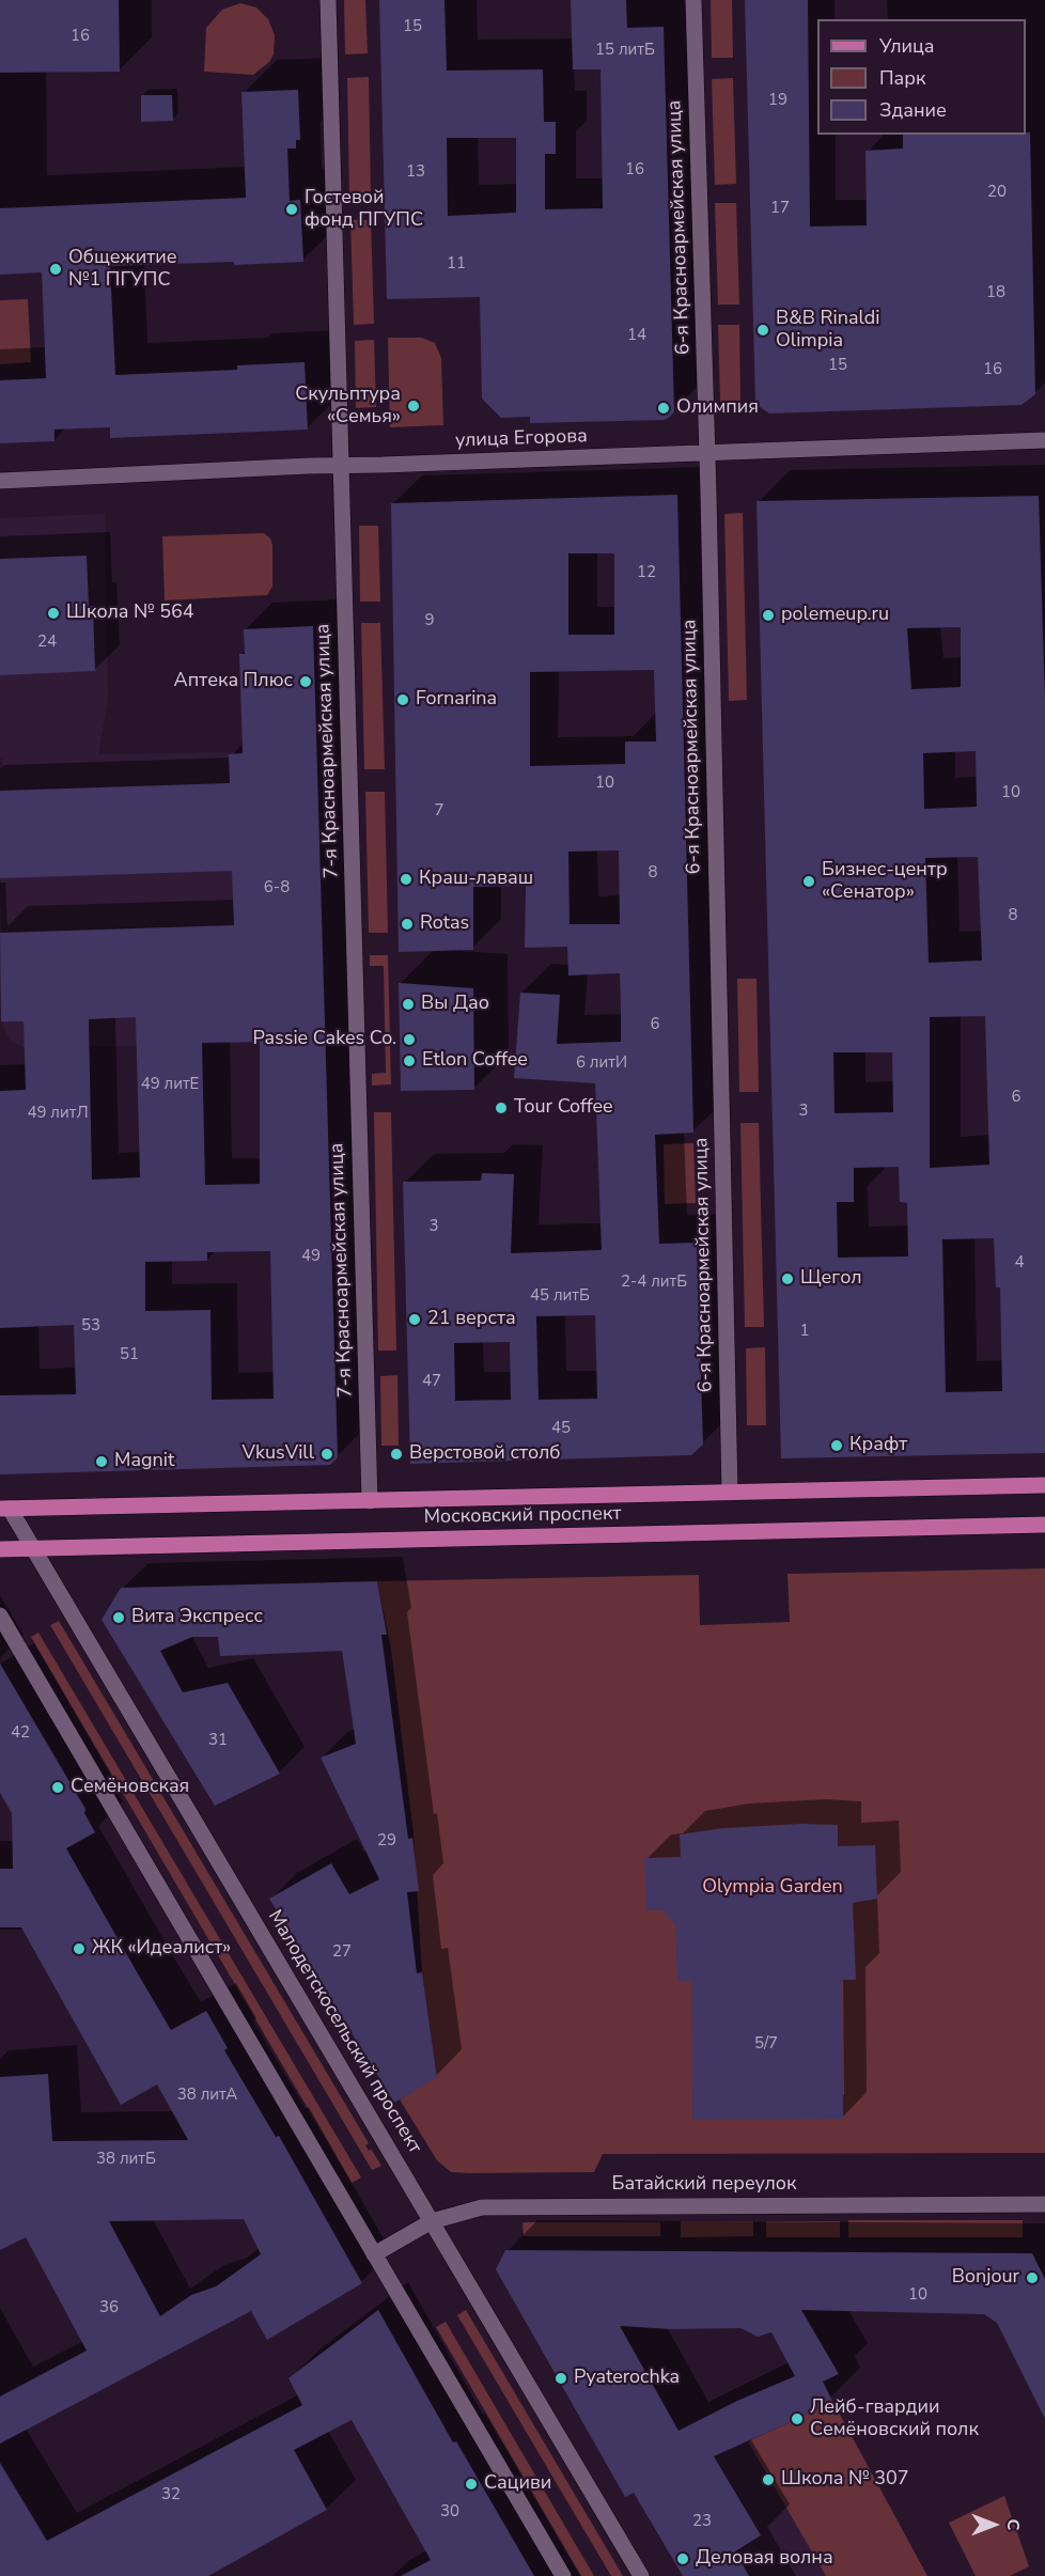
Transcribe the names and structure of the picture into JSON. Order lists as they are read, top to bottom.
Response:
{
  "streets": {
    "main road": ["Московский проспект"],
    "street": [
      "6-я Красноармейская улица",
      "улица Егорова",
      "7-я Красноармейская улица",
      "Малодетскосельский проспект",
      "Батайский переулок"
    ]
  },
  "crossings": [
    ["6-я Красноармейская улица", "улица Егорова"],
    ["6-я Красноармейская улица", "Московский проспект"],
    ["улица Егорова", "7-я Красноармейская улица"],
    ["7-я Красноармейская улица", "Московский проспект"],
    ["Московский проспект", "Малодетскосельский проспект"],
    ["Малодетскосельский проспект", "Батайский переулок"]
  ],
  "parks": ["Olympia Garden"],
  "places": [
    "Гостевой фонд ПГУПС",
    "Общежитие №1 ПГУПС",
    "B&B Rinaldi Olimpia",
    "Скульптура «Семья»",
    "Олимпия",
    "Школа № 564",
    "polemeup.ru",
    "Аптека Плюс",
    "Fornarina",
    "Краш-лаваш",
    "Бизнес-центр «Сенатор»",
    "Rotas",
    "Вы Дао",
    "Passie Cakes Co.",
    "Etlon Coffee",
    "Tour Coffee",
    "Щегол",
    "21 верста",
    "Крафт",
    "VkusVill",
    "Верстовой столб",
    "Magnit",
    "Вита Экспресс",
    "Семёновская",
    "ЖК «Идеалист»",
    "Bonjour",
    "Pyaterochka",
    "Лейб-гвардии Семёновский полк",
    "Школа № 307",
    "Сациви",
    "Деловая волна"
  ],
  "house_numbers": [
    "15",
    "16",
    "15 литБ",
    "19",
    "16",
    "13",
    "20",
    "17",
    "11",
    "18",
    "14",
    "15",
    "16",
    "12",
    "9",
    "24",
    "10",
    "10",
    "7",
    "8",
    "6-8",
    "8",
    "6",
    "6 литИ",
    "49 литЕ",
    "6",
    "3",
    "49 литЛ",
    "3",
    "49",
    "4",
    "2-4 литБ",
    "45 литБ",
    "53",
    "1",
    "51",
    "47",
    "45",
    "42",
    "31",
    "29",
    "27",
    "5/7",
    "38 литА",
    "38 литБ",
    "10",
    "36",
    "32",
    "30",
    "23"
  ],
  "legend": ["Улица", "Парк", "Здание"],
  "north": "right"
}
